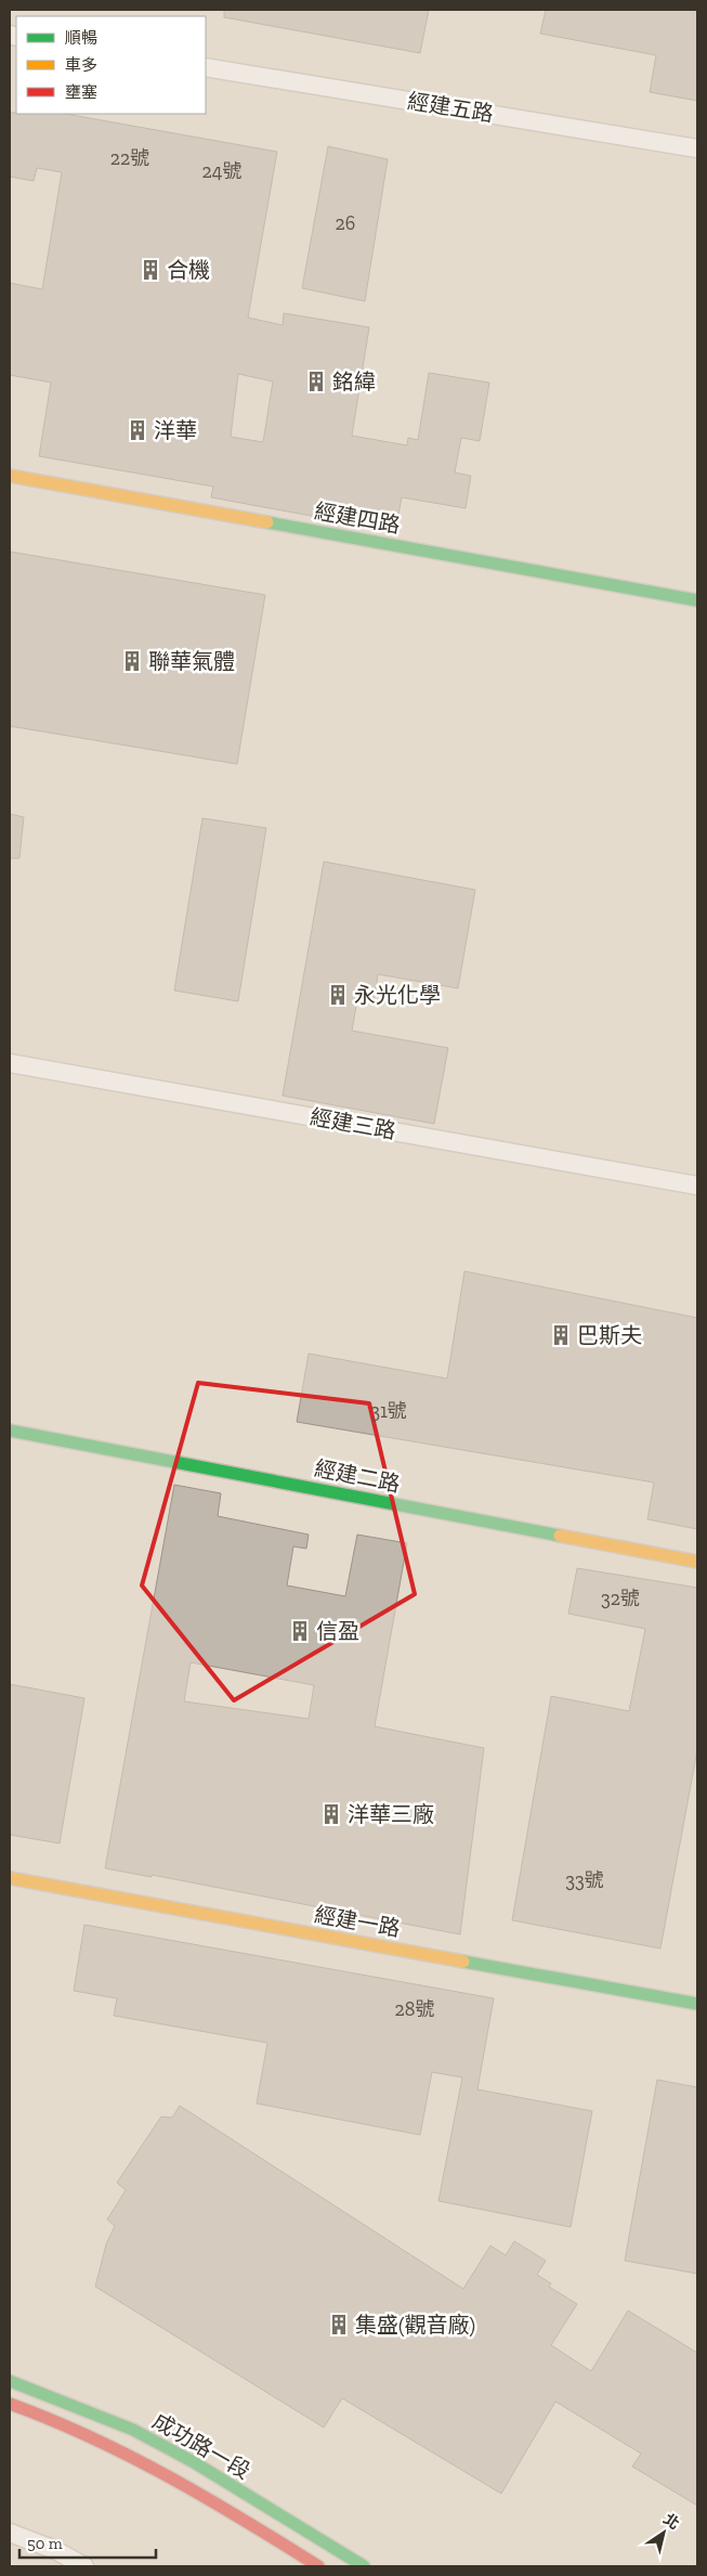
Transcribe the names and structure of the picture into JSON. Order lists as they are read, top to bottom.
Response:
{
  "streets": {
    "street": [
      "經建五路",
      "經建四路",
      "經建三路",
      "經建二路",
      "經建一路",
      "成功路一段"
    ]
  },
  "places": {
    "building": [
      "合機",
      "銘緯",
      "洋華",
      "聯華氣體",
      "永光化學",
      "巴斯夫",
      "信盈",
      "洋華三廠",
      "集盛(觀音廠)"
    ]
  },
  "house_numbers": [
    "22號",
    "24號",
    "26",
    "31號",
    "32號",
    "33號",
    "28號"
  ],
  "legend": ["順暢", "車多", "壅塞"],
  "scale_bar": "50 m",
  "north": "top right"
}
